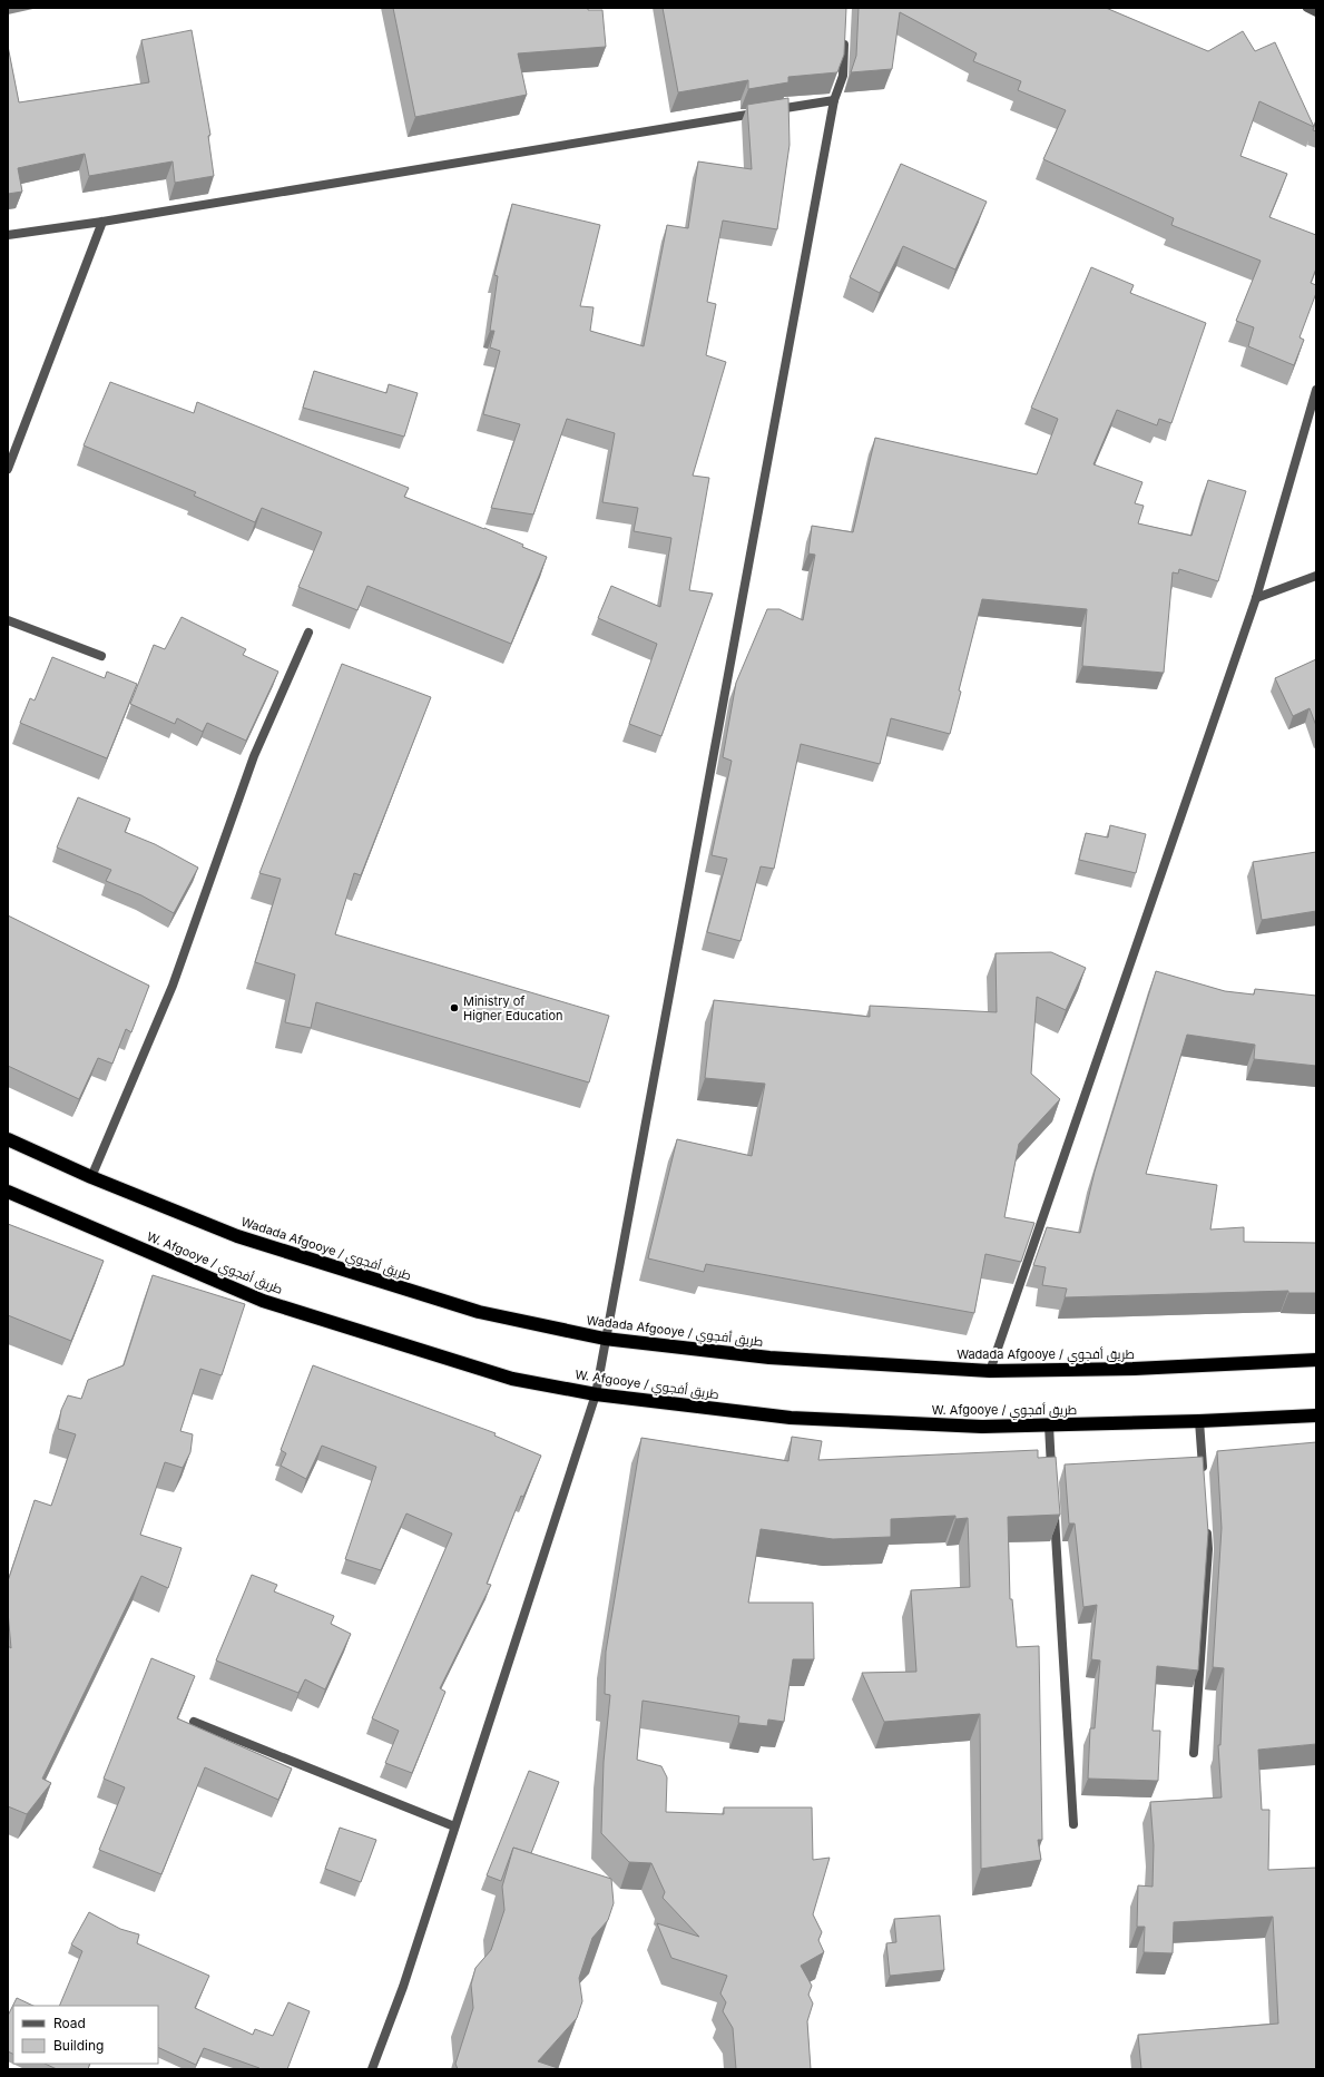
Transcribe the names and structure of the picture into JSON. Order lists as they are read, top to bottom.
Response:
{
  "streets": {
    "highway": ["Wadada Afgooye / طريق أفجوي", "W. Afgooye / طريق أفجوي"]
  },
  "places": ["Ministry of Higher Education"],
  "legend": ["Road", "Building"]
}
